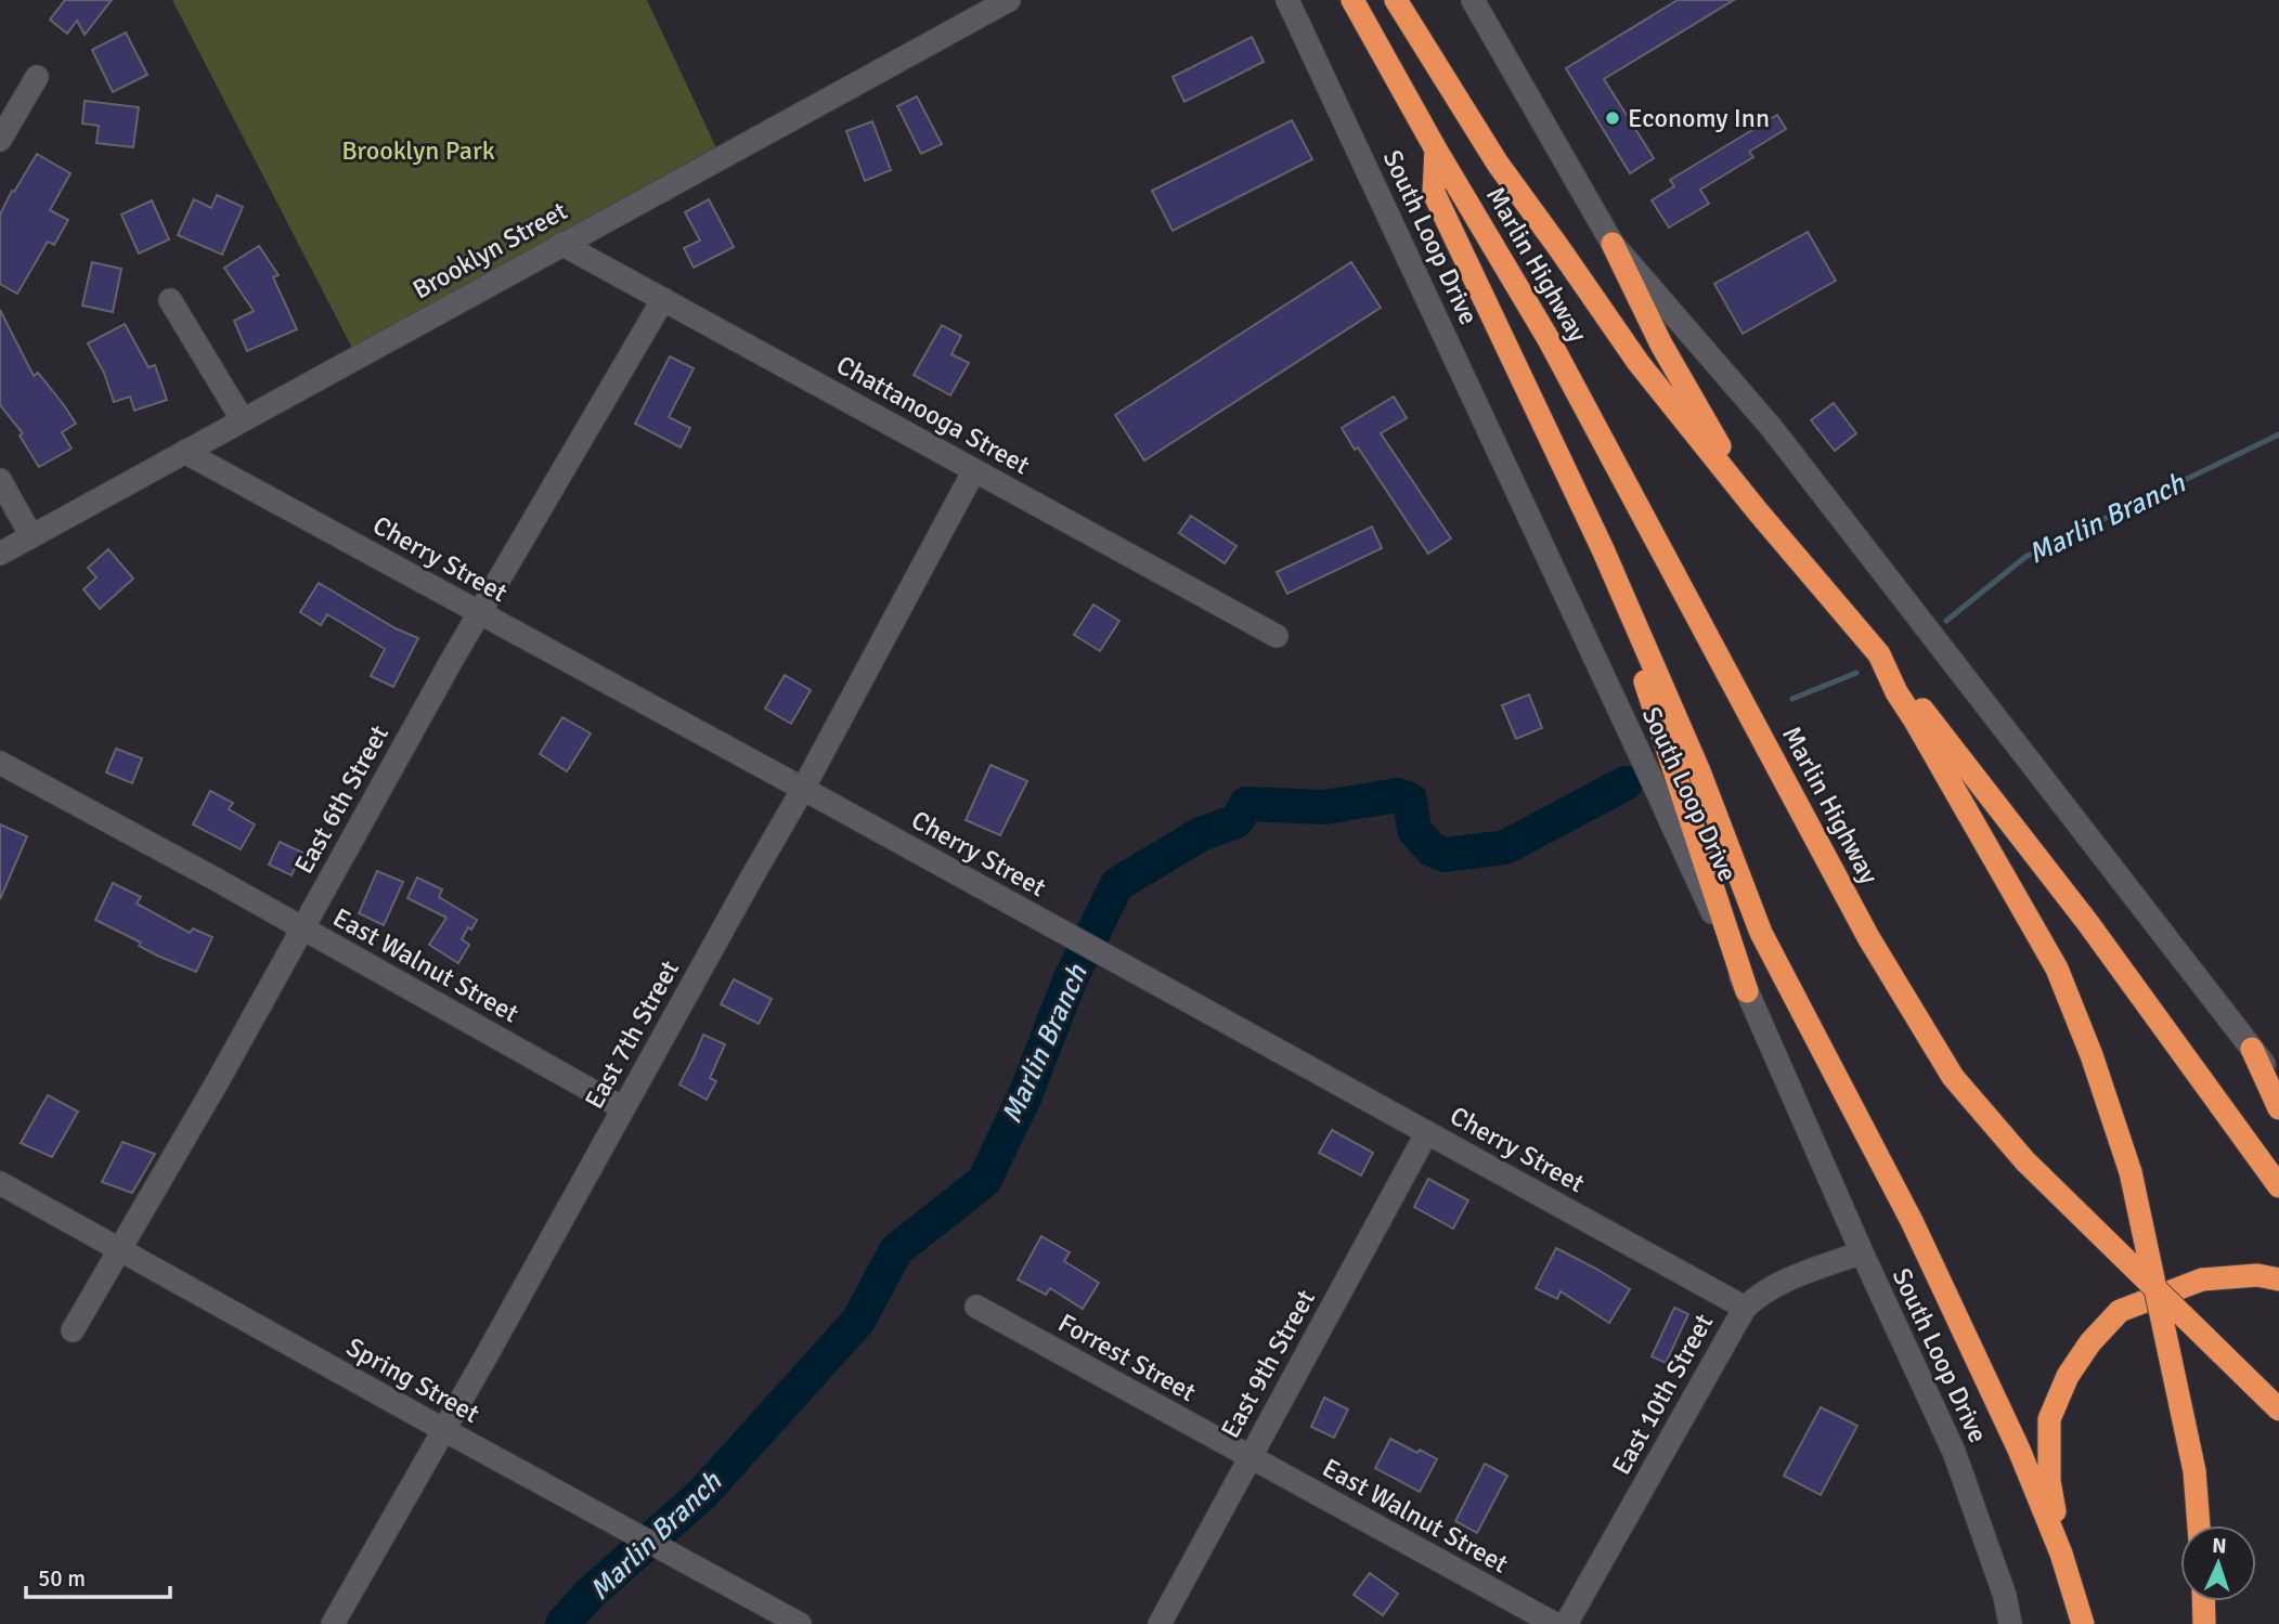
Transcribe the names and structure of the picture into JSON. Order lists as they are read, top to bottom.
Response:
{
  "streets": {
    "highway": ["Marlin Highway"],
    "street": [
      "South Loop Drive",
      "Brooklyn Street",
      "Chattanooga Street",
      "Cherry Street",
      "East 6th Street",
      "East Walnut Street",
      "East 7th Street",
      "Forrest Street",
      "East 9th Street",
      "Spring Street",
      "East 10th Street"
    ]
  },
  "crossings": [
    ["South Loop Drive", "East 10th Street"],
    ["Brooklyn Street", "Chattanooga Street"],
    ["Brooklyn Street", "Cherry Street"],
    ["Chattanooga Street", "East 6th Street"],
    ["Chattanooga Street", "East 7th Street"],
    ["Cherry Street", "East 6th Street"],
    ["Cherry Street", "East 7th Street"],
    ["Cherry Street", "East 9th Street"],
    ["Cherry Street", "East 10th Street"],
    ["East 6th Street", "East Walnut Street"],
    ["East 6th Street", "Spring Street"],
    ["East Walnut Street", "East 7th Street"],
    ["East Walnut Street", "Forrest Street"],
    ["East Walnut Street", "East 9th Street"],
    ["East 7th Street", "Spring Street"],
    ["Forrest Street", "East 9th Street"]
  ],
  "water": ["Marlin Branch"],
  "parks": ["Brooklyn Park"],
  "places": ["Economy Inn"],
  "scale_bar": "50 m",
  "north": "top"
}
